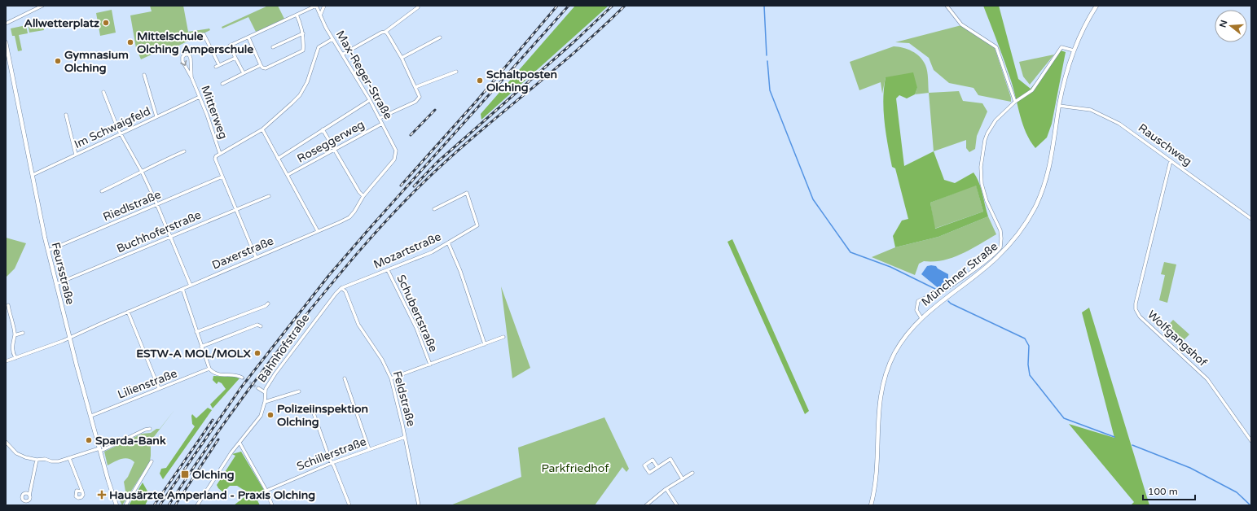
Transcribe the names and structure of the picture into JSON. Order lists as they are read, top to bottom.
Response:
{
  "streets": {
    "main road": ["Feursstraße", "Münchner Straße"],
    "street": [
      "Max-Reger-Straße",
      "Mitterweg",
      "Im Schwaigfeld",
      "Roseggerweg",
      "Rauschweg",
      "Riedlstraße",
      "Buchhoferstraße",
      "Mozartstraße",
      "Daxerstraße",
      "Schubertstraße",
      "Wolfgangshof",
      "Bahnhofstraße",
      "Lilienstraße",
      "Feldstraße",
      "Schillerstraße"
    ]
  },
  "crossings": [
    ["Max-Reger-Straße", "Roseggerweg"],
    ["Max-Reger-Straße", "Daxerstraße"],
    ["Mitterweg", "Im Schwaigfeld"],
    ["Im Schwaigfeld", "Feursstraße"],
    ["Rauschweg", "Münchner Straße"],
    ["Rauschweg", "Wolfgangshof"],
    ["Riedlstraße", "Feursstraße"],
    ["Buchhoferstraße", "Feursstraße"],
    ["Mozartstraße", "Schubertstraße"],
    ["Mozartstraße", "Bahnhofstraße"],
    ["Mozartstraße", "Feldstraße"],
    ["Daxerstraße", "Feursstraße"],
    ["Feursstraße", "Lilienstraße"],
    ["Bahnhofstraße", "Feldstraße"],
    ["Feldstraße", "Schillerstraße"]
  ],
  "parks": ["Parkfriedhof"],
  "places": {
    "other": [
      "Allwetterplatz",
      "Mittelschule Olching Amperschule",
      "Gymnasium Olching",
      "Schaltposten Olching",
      "ESTW-A MOL/MOLX",
      "Polizeiinspektion Olching",
      "Sparda-Bank"
    ],
    "transit": ["Olching"],
    "health": ["Hausärzte Amperland - Praxis Olching"]
  },
  "scale_bar": "100 m",
  "north": "left"
}
